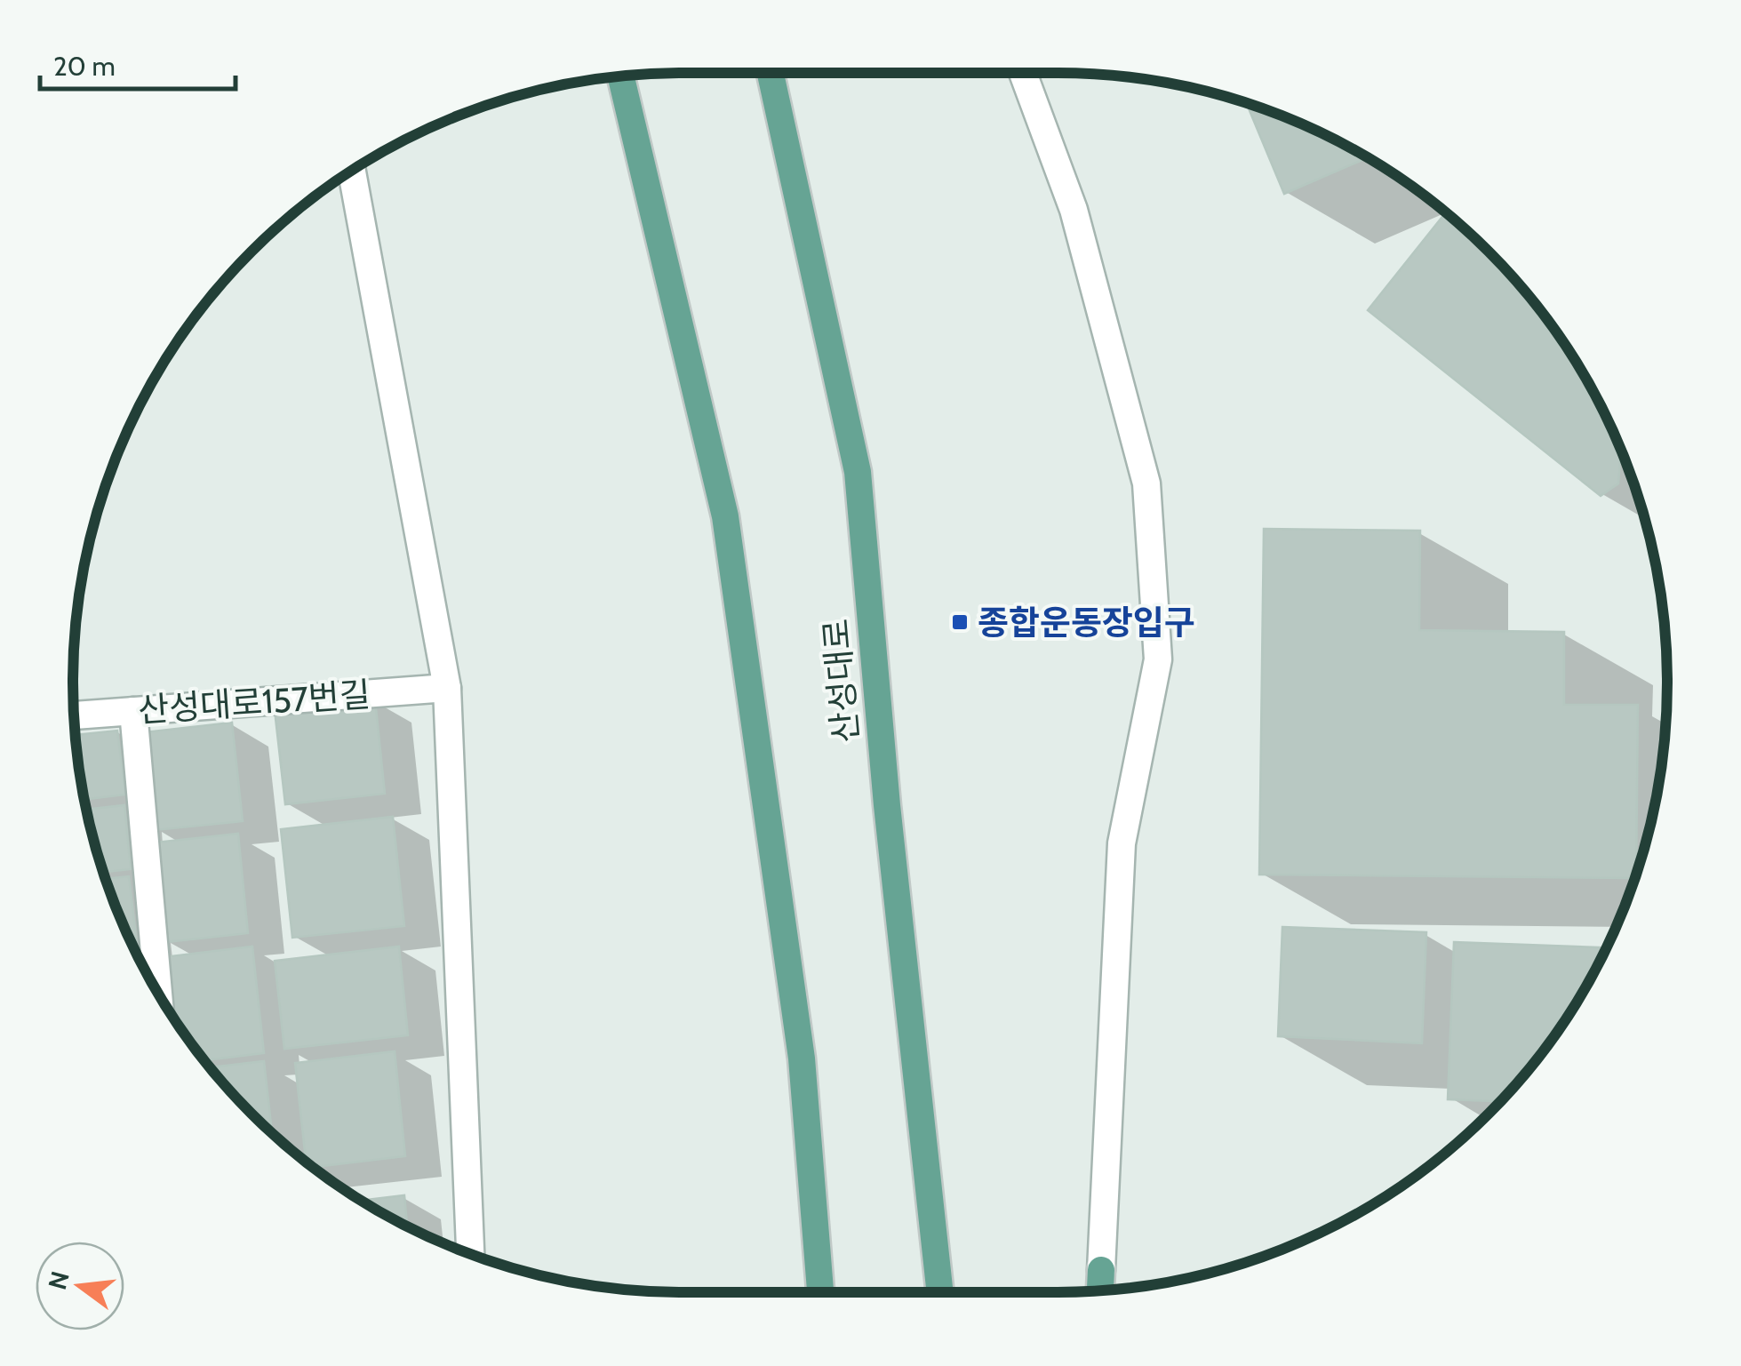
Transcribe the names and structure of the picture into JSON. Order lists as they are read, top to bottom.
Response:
{
  "streets": {
    "main road": ["산성대로"],
    "street": ["산성대로157번길"]
  },
  "places": {
    "transit": ["종합운동장입구"]
  },
  "scale_bar": "20 m",
  "north": "left"
}
